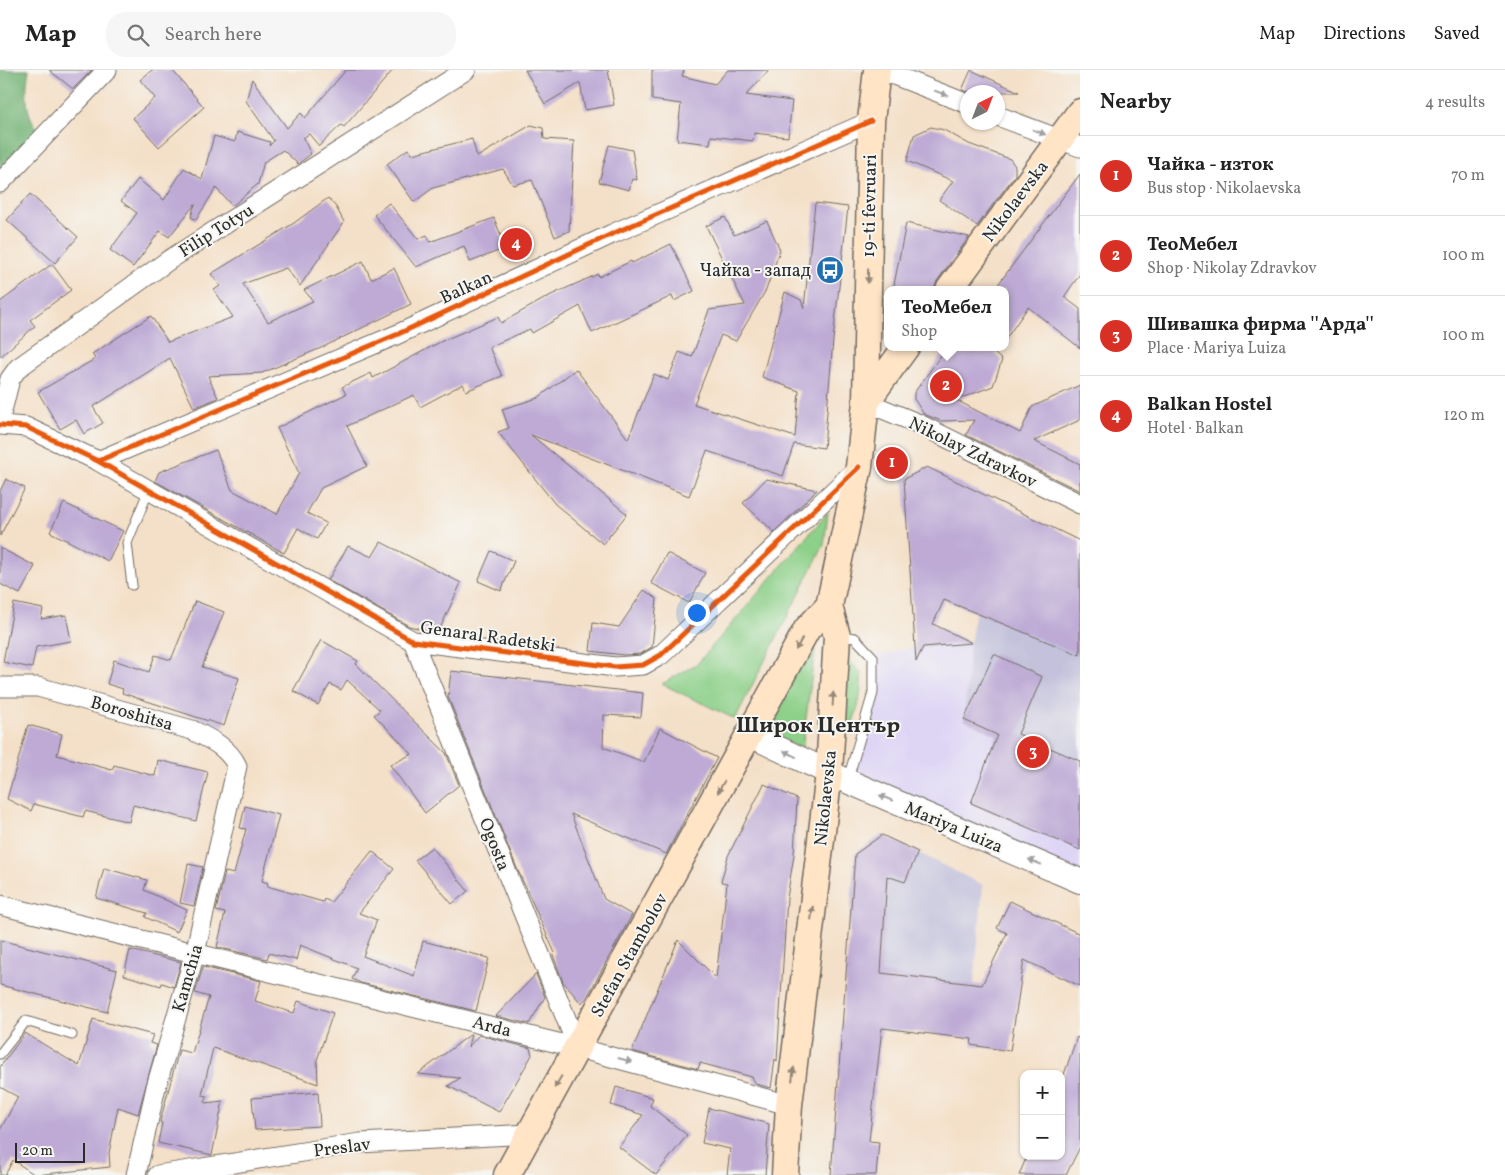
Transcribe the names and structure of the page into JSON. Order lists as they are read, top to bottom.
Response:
{
  "streets": {
    "main road": ["Nikolaevska", "19-ti fevruari", "Stefan Stambolov"],
    "street": [
      "Filip Totyu",
      "Balkan",
      "Nikolay Zdravkov",
      "Genaral Radetski",
      "Boroshitsa",
      "Mariya Luiza",
      "Ogosta",
      "Kamchia",
      "Arda",
      "Preslav"
    ]
  },
  "crossings": [
    ["Nikolaevska", "19-ti fevruari"],
    ["Nikolaevska", "Nikolay Zdravkov"],
    ["Nikolaevska", "Genaral Radetski"],
    ["Nikolaevska", "Mariya Luiza"],
    ["Nikolaevska", "Stefan Stambolov"],
    ["Nikolaevska", "Arda"],
    ["19-ti fevruari", "Balkan"],
    ["19-ti fevruari", "Nikolay Zdravkov"],
    ["Balkan", "Genaral Radetski"],
    ["Genaral Radetski", "Ogosta"],
    ["Boroshitsa", "Kamchia"],
    ["Ogosta", "Stefan Stambolov"],
    ["Ogosta", "Arda"],
    ["Stefan Stambolov", "Arda"],
    ["Stefan Stambolov", "Preslav"],
    ["Kamchia", "Arda"]
  ],
  "one_way": [
    "Nikolaevska",
    "19-ti fevruari",
    "Mariya Luiza",
    "Stefan Stambolov"
  ],
  "districts": ["Широк Център"],
  "places": {
    "bus stop": ["Чайка - запад"]
  },
  "scale_bar": "20 m",
  "north": "top right",
  "page": {
    "header": "Map",
    "search": "Search here",
    "nav": ["Map", "Directions", "Saved"],
    "heading": ["Nearby", "4 results"],
    "list": [
      {
        "mark": "1",
        "name": "Чайка - изток",
        "note": "Bus stop · Nikolaevska",
        "value": "70 m"
      },
      {
        "mark": "2",
        "name": "ТеоМебел",
        "note": "Shop · Nikolay Zdravkov",
        "value": "100 m"
      },
      {
        "mark": "3",
        "name": "Шивашка фирма ''Арда''",
        "note": "Place · Mariya Luiza",
        "value": "100 m"
      },
      {
        "mark": "4",
        "name": "Balkan Hostel",
        "note": "Hotel · Balkan",
        "value": "120 m"
      }
    ],
    "pins": [
      "4",
      "2",
      "1",
      "3"
    ],
    "popup": ["ТеоМебел", "Shop"],
    "map_buttons": ["+", "−"],
    "scale": "20 m"
  }
}
